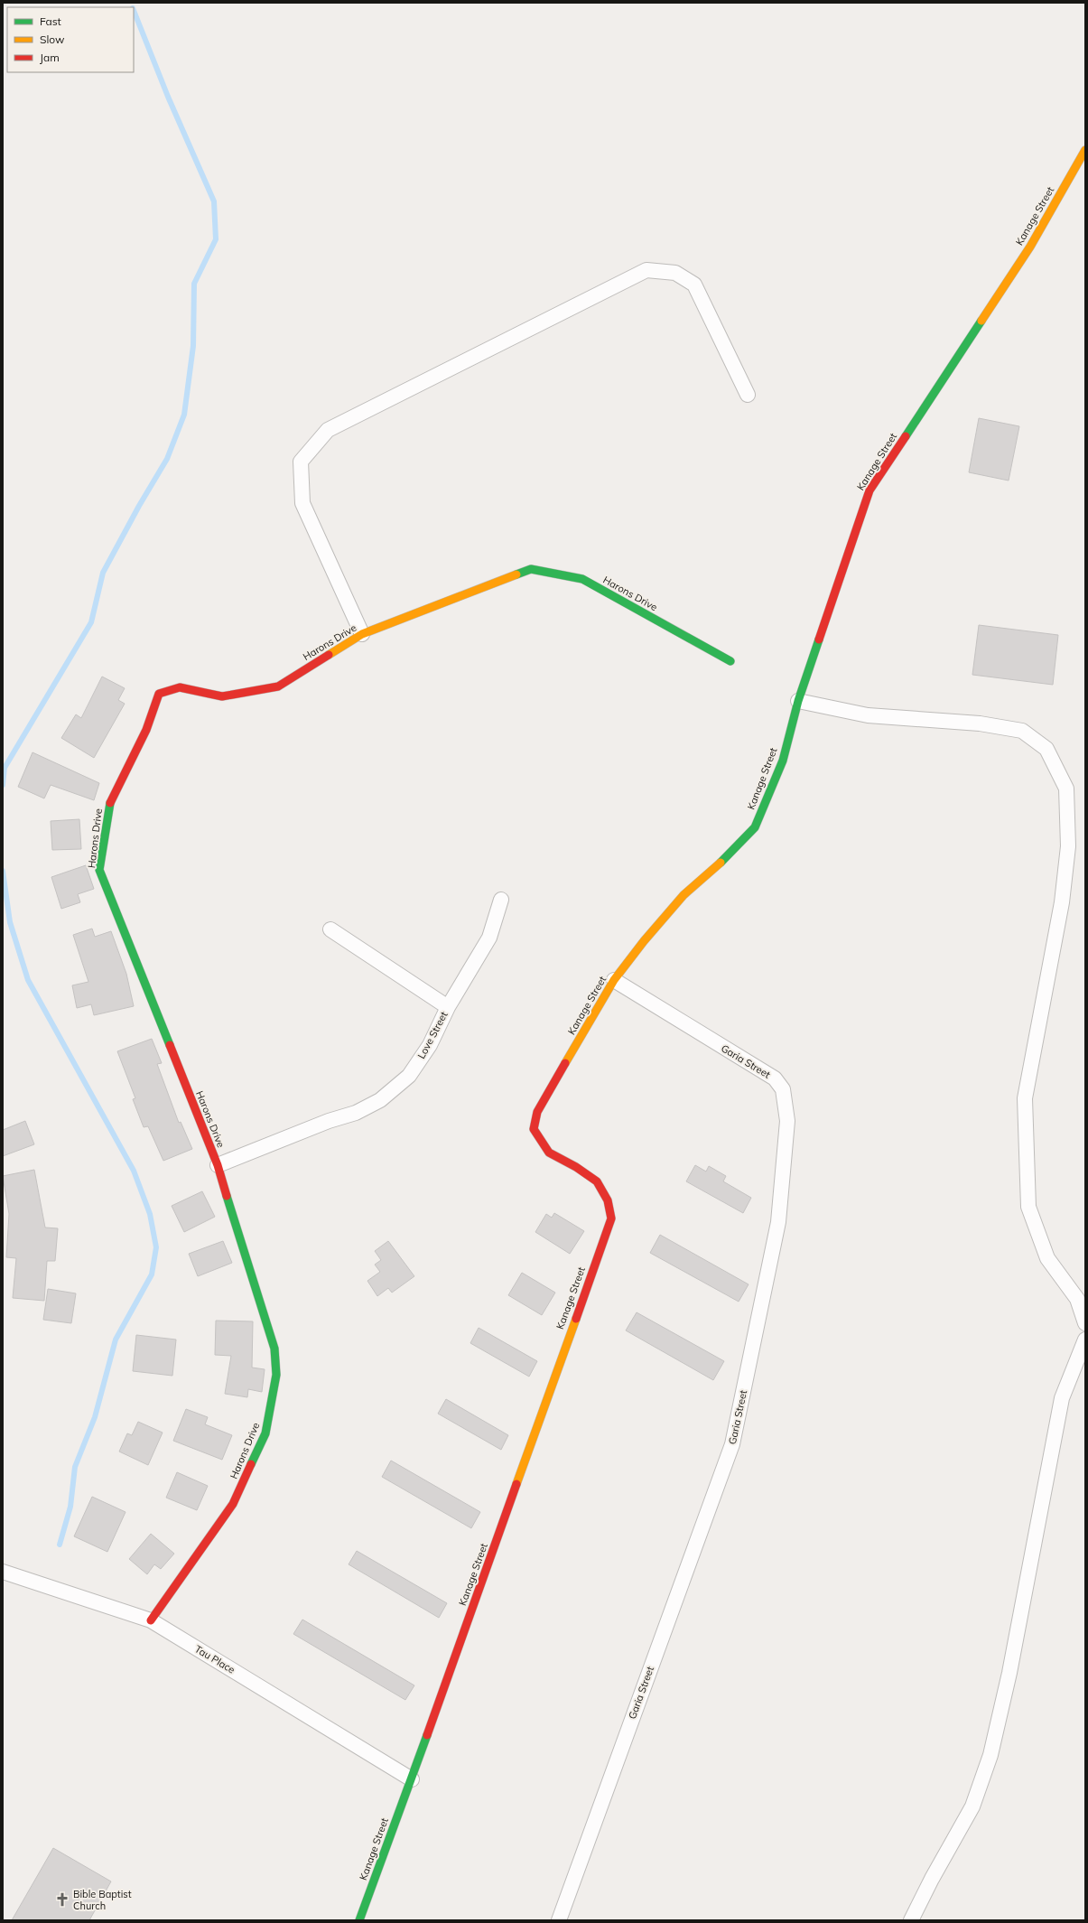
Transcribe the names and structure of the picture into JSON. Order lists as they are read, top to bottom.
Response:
{
  "streets": {
    "street": [
      "Kanage Street",
      "Harons Drive",
      "Love Street",
      "Garia Street",
      "Tau Place"
    ]
  },
  "crossings": [
    ["Kanage Street", "Garia Street"],
    ["Kanage Street", "Tau Place"],
    ["Harons Drive", "Love Street"],
    ["Harons Drive", "Tau Place"]
  ],
  "places": {
    "church": ["Bible Baptist Church"]
  },
  "legend": ["Fast", "Slow", "Jam"]
}
